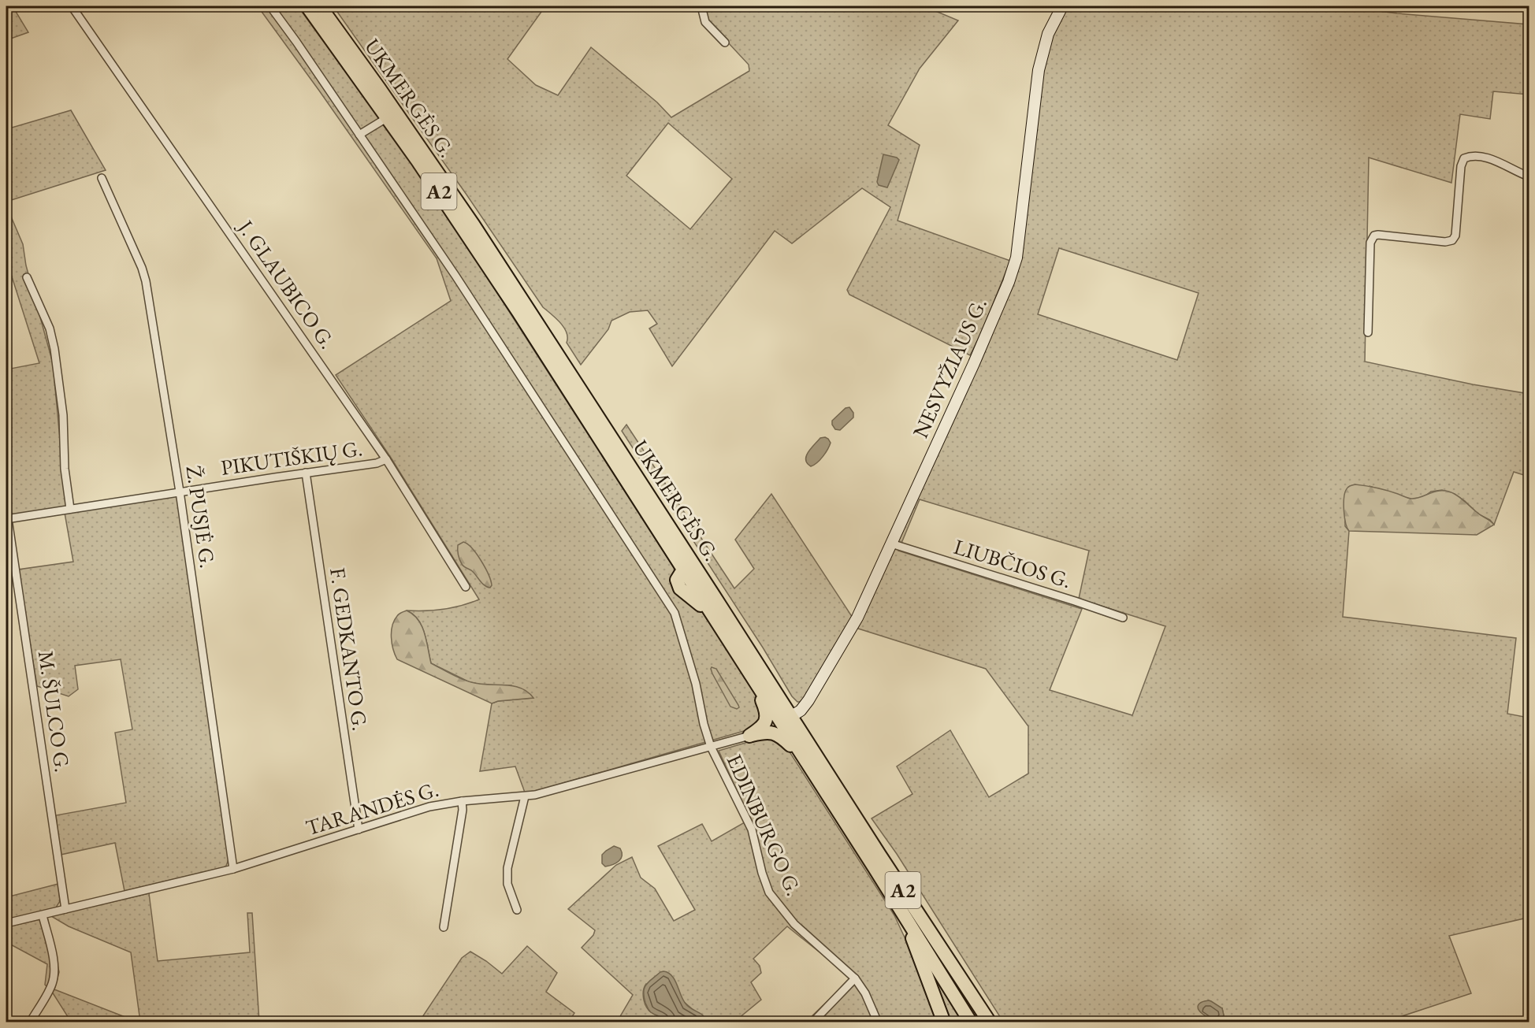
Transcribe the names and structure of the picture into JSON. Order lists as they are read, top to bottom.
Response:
{
  "streets": {
    "highway": ["UKMERGĖS G.", "A2"],
    "street": [
      "J. GLAUBICO G.",
      "NESVYŽIAUS G.",
      "PIKUTIŠKIŲ G.",
      "Ž. PUSJĖ G.",
      "LIUBČIOS G.",
      "F. GEDKANTO G.",
      "M. ŠULCO G.",
      "TARANDĖS G.",
      "EDINBURGO G."
    ]
  },
  "crossings": [
    ["UKMERGĖS G.", "A2"],
    ["UKMERGĖS G.", "NESVYŽIAUS G."],
    ["J. GLAUBICO G.", "PIKUTIŠKIŲ G."],
    ["NESVYŽIAUS G.", "LIUBČIOS G."],
    ["PIKUTIŠKIŲ G.", "Ž. PUSJĖ G."],
    ["PIKUTIŠKIŲ G.", "F. GEDKANTO G."],
    ["PIKUTIŠKIŲ G.", "M. ŠULCO G."],
    ["Ž. PUSJĖ G.", "TARANDĖS G."],
    ["F. GEDKANTO G.", "TARANDĖS G."],
    ["M. ŠULCO G.", "TARANDĖS G."],
    ["TARANDĖS G.", "EDINBURGO G."]
  ]
}
